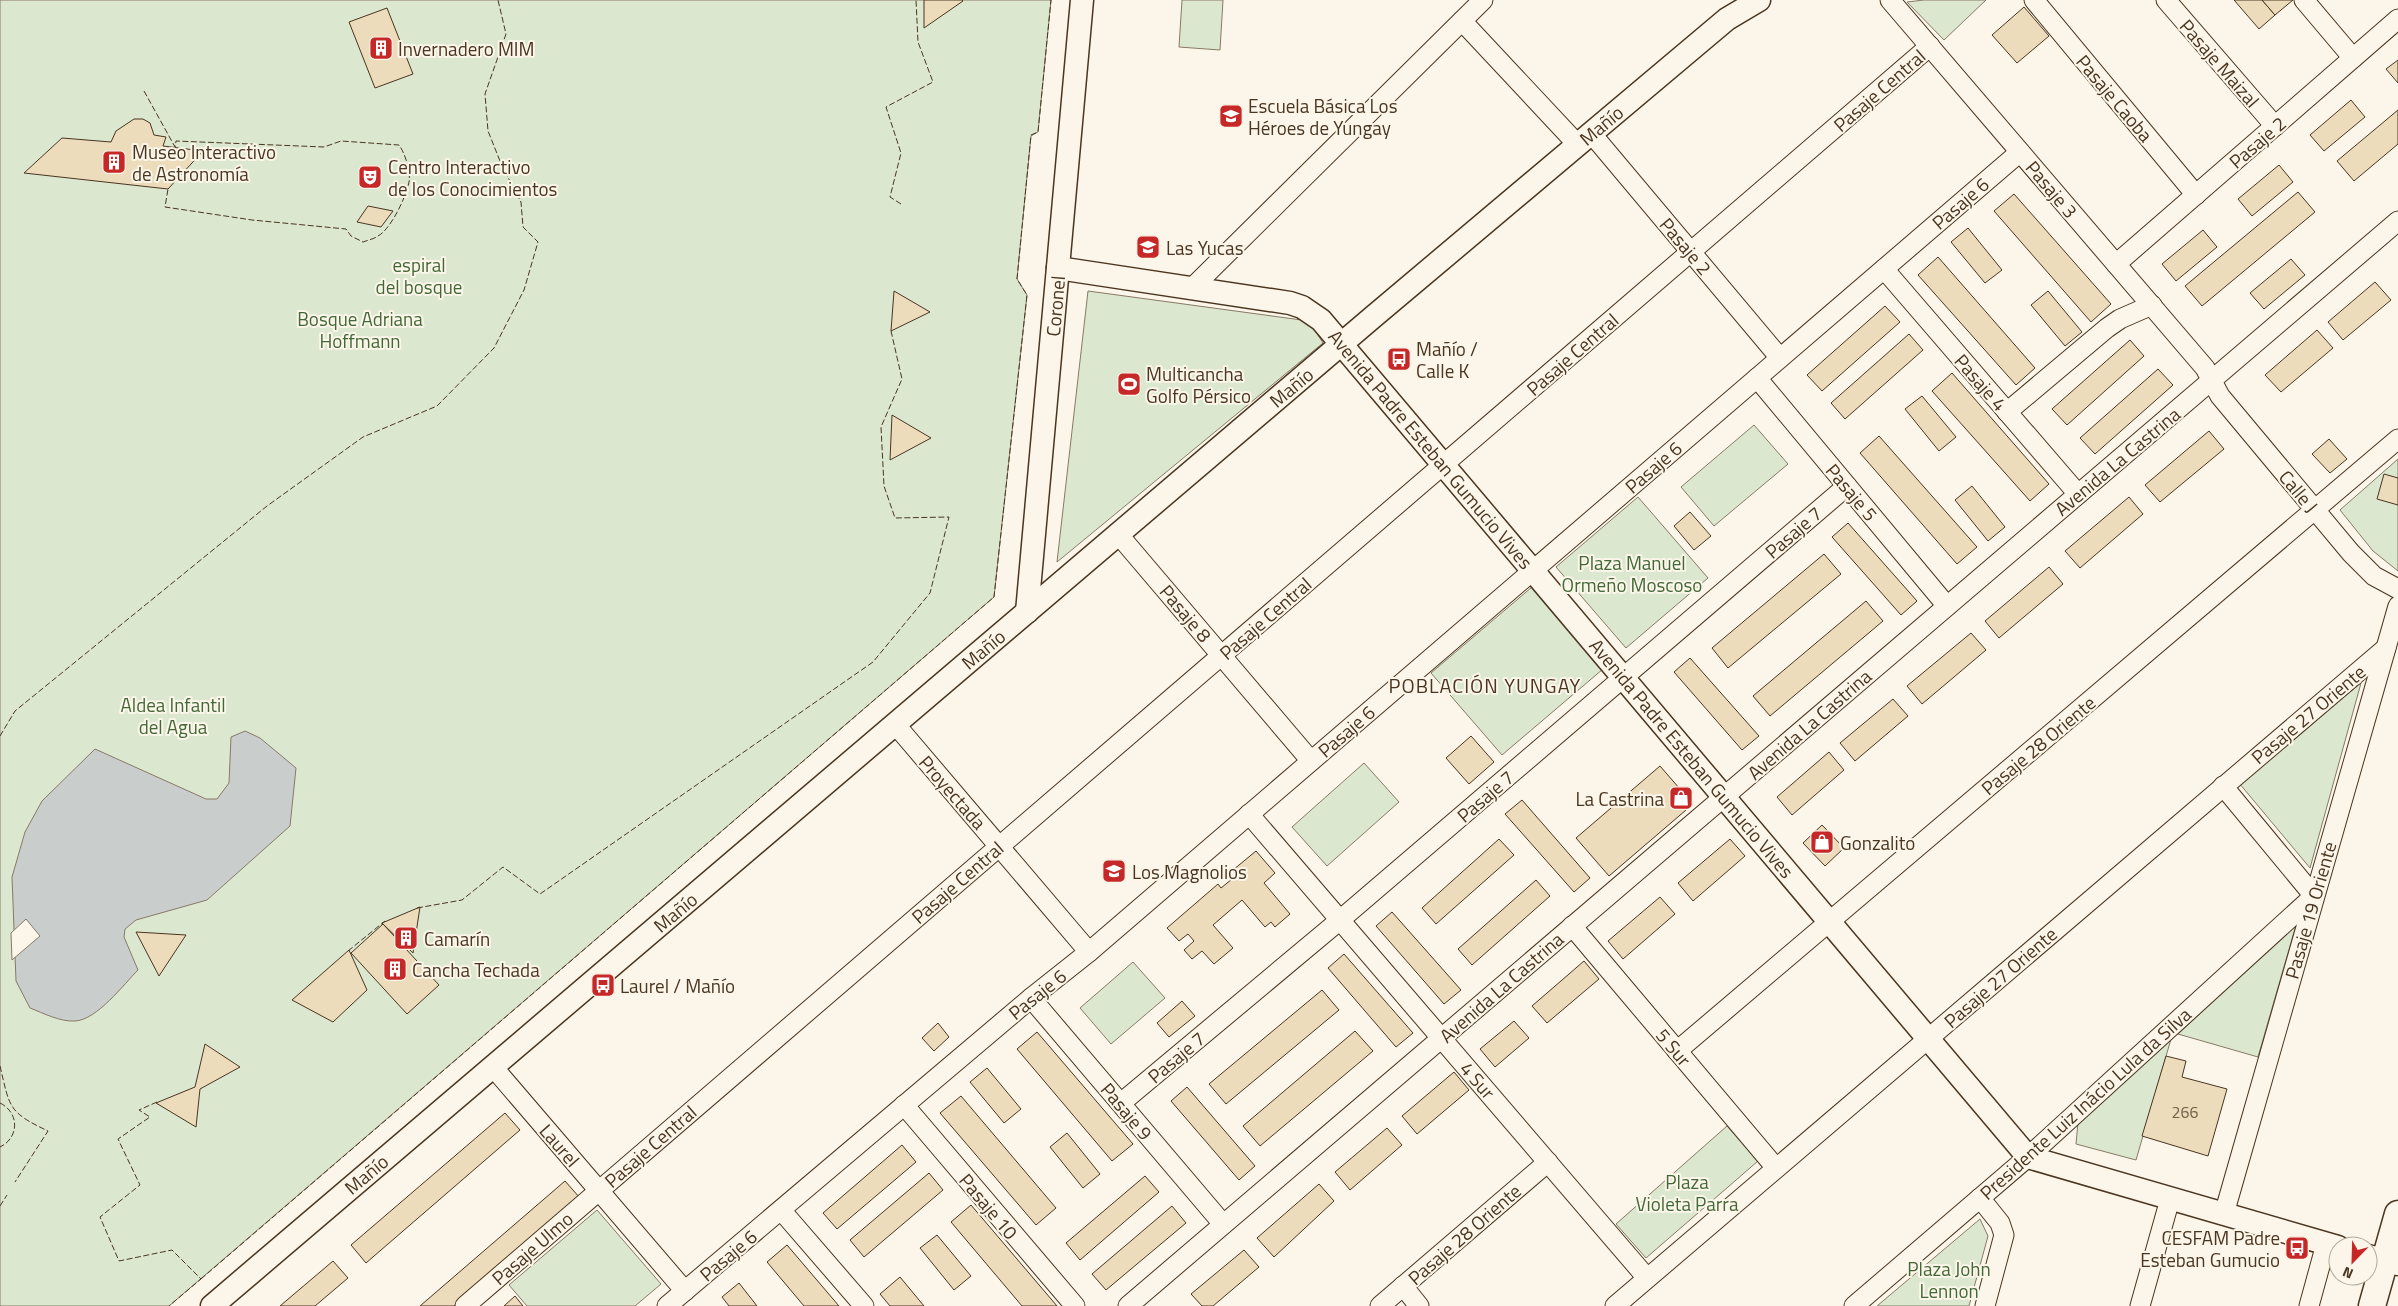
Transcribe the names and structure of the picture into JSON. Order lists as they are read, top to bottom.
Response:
{
  "streets": {
    "street": [
      "Pasaje Maizal",
      "Pasaje Central",
      "Pasaje Caoba",
      "Mañío",
      "Pasaje 2",
      "Pasaje 3",
      "Pasaje 6",
      "Coronel",
      "Pasaje 4",
      "Avenida Padre Esteban Gumucio Vives",
      "Avenida La Castrina",
      "Calle J",
      "Pasaje 5",
      "Pasaje 7",
      "Pasaje 8",
      "Pasaje 27 Oriente",
      "Pasaje 28 Oriente",
      "Proyectada",
      "Pasaje 19 Oriente",
      "5 Sur",
      "4 Sur",
      "Presidente Luiz Inácio Lula da Silva",
      "Pasaje 9",
      "Laurel",
      "Pasaje 10",
      "Pasaje Ulmo"
    ]
  },
  "crossings": [
    ["Pasaje Maizal", "Pasaje 2"],
    ["Pasaje Central", "Pasaje 2"],
    ["Pasaje Central", "Pasaje 3"],
    ["Pasaje Central", "Avenida Padre Esteban Gumucio Vives"],
    ["Pasaje Central", "Pasaje 8"],
    ["Pasaje Central", "Proyectada"],
    ["Pasaje Central", "Laurel"],
    ["Pasaje Central", "Pasaje Ulmo"],
    ["Pasaje Caoba", "Pasaje 2"],
    ["Mañío", "Pasaje 2"],
    ["Mañío", "Coronel"],
    ["Mañío", "Avenida Padre Esteban Gumucio Vives"],
    ["Mañío", "Pasaje 8"],
    ["Mañío", "Proyectada"],
    ["Mañío", "Laurel"],
    ["Pasaje 2", "Pasaje 3"],
    ["Pasaje 2", "Pasaje 6"],
    ["Pasaje 3", "Pasaje 6"],
    ["Pasaje 3", "Avenida La Castrina"],
    ["Pasaje 3", "Calle J"],
    ["Pasaje 6", "Pasaje 4"],
    ["Pasaje 6", "Avenida Padre Esteban Gumucio Vives"],
    ["Pasaje 6", "Pasaje 5"],
    ["Pasaje 6", "Pasaje 8"],
    ["Pasaje 6", "Proyectada"],
    ["Pasaje 6", "4 Sur"],
    ["Pasaje 6", "Pasaje 9"],
    ["Pasaje 6", "Laurel"],
    ["Pasaje 6", "Pasaje 10"],
    ["Coronel", "Avenida Padre Esteban Gumucio Vives"],
    ["Pasaje 4", "Avenida La Castrina"],
    ["Avenida Padre Esteban Gumucio Vives", "Avenida La Castrina"],
    ["Avenida Padre Esteban Gumucio Vives", "Pasaje 7"],
    ["Avenida Padre Esteban Gumucio Vives", "Pasaje 27 Oriente"],
    ["Avenida Padre Esteban Gumucio Vives", "Pasaje 28 Oriente"],
    ["Avenida Padre Esteban Gumucio Vives", "Presidente Luiz Inácio Lula da Silva"],
    ["Avenida La Castrina", "Calle J"],
    ["Avenida La Castrina", "Pasaje 5"],
    ["Avenida La Castrina", "5 Sur"],
    ["Avenida La Castrina", "4 Sur"],
    ["Avenida La Castrina", "Pasaje 9"],
    ["Calle J", "Pasaje 28 Oriente"],
    ["Pasaje 5", "Pasaje 7"],
    ["Pasaje 7", "4 Sur"],
    ["Pasaje 7", "Pasaje 9"],
    ["Pasaje 27 Oriente", "Pasaje 19 Oriente"],
    ["Pasaje 27 Oriente", "5 Sur"],
    ["Pasaje 27 Oriente", "4 Sur"],
    ["Pasaje 28 Oriente", "5 Sur"],
    ["Pasaje 28 Oriente", "4 Sur"],
    ["Pasaje 19 Oriente", "Presidente Luiz Inácio Lula da Silva"],
    ["Laurel", "Pasaje Ulmo"]
  ],
  "districts": ["POBLACIÓN YUNGAY"],
  "parks": [
    "espiral del bosque",
    "Bosque Adriana Hoffmann",
    "Plaza Manuel Ormeño Moscoso",
    "Aldea Infantil del Agua",
    "Plaza Violeta Parra",
    "Plaza John Lennon"
  ],
  "places": {
    "building": [
      "Invernadero MIM",
      "Museo Interactivo de Astronomía",
      "Camarín",
      "Cancha Techada"
    ],
    "school or university": ["Escuela Básica Los Héroes de Yungay", "Las Yucas", "Los Magnolios"],
    "theatre": ["Centro Interactivo de los Conocimientos"],
    "bus stop": ["Mañío / Calle K", "Laurel / Mañío", "CESFAM Padre Esteban Gumucio"],
    "sports": ["Multicancha Golfo Pérsico"],
    "shop": ["La Castrina", "Gonzalito"]
  },
  "house_numbers": ["266"],
  "north": "bottom left"
}
